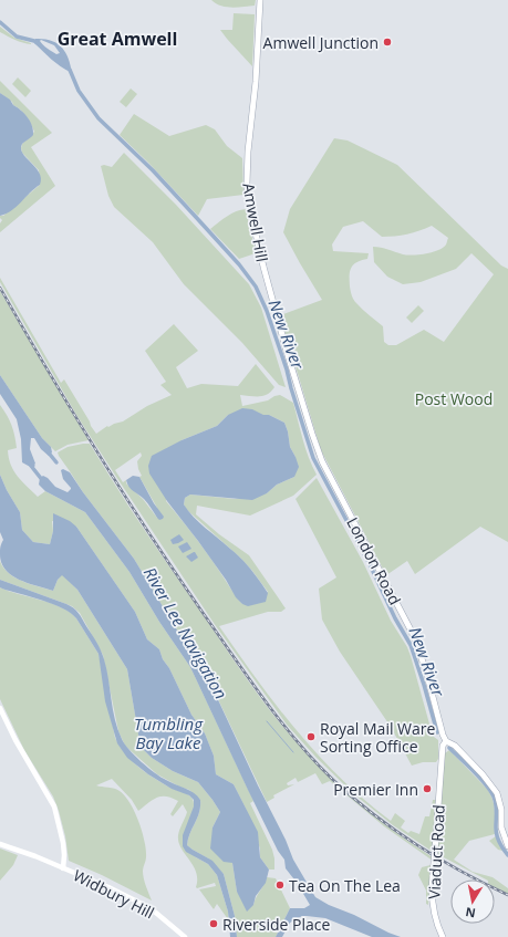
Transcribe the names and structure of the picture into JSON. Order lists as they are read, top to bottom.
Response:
{
  "streets": {
    "main road": [
      "Amwell Hill",
      "London Road",
      "Viaduct Road",
      "Widbury Hill"
    ]
  },
  "crossings": [
    ["Amwell Hill", "London Road"],
    ["London Road", "Viaduct Road"]
  ],
  "districts": ["Great Amwell"],
  "water": ["New River", "River Lee Navigation", "Tumbling Bay Lake"],
  "parks": ["Post Wood"],
  "places": [
    "Amwell Junction",
    "Royal Mail Ware Sorting Office",
    "Premier Inn",
    "Tea On The Lea",
    "Riverside Place"
  ],
  "north": "bottom"
}
